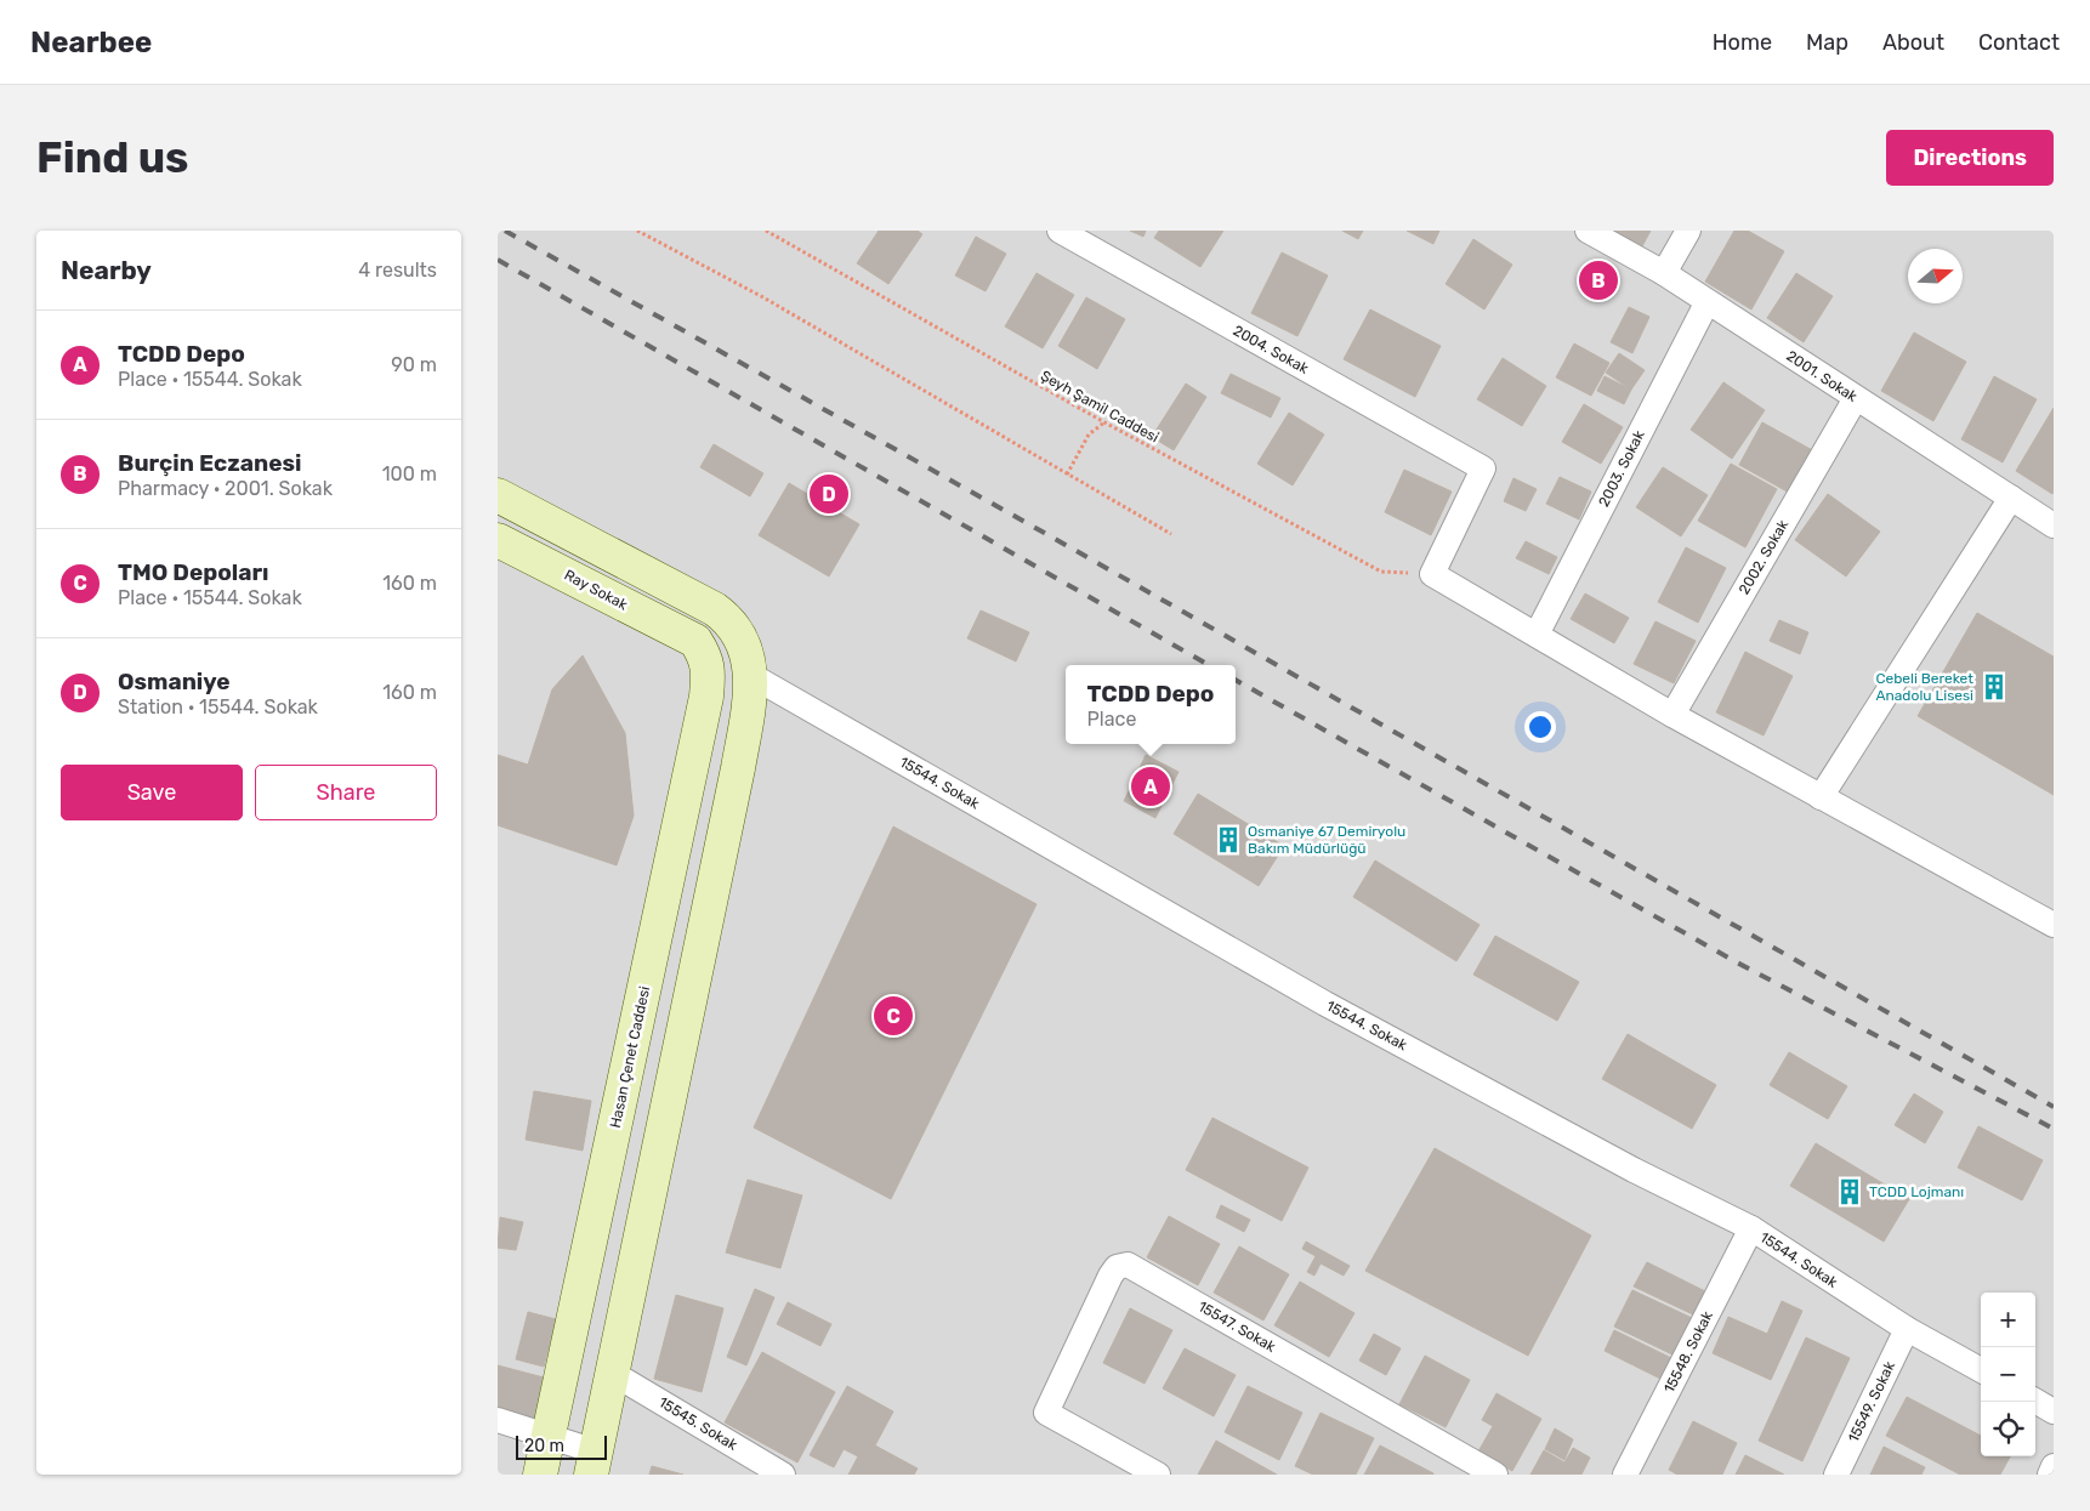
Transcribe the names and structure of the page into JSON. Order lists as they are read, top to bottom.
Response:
{
  "streets": {
    "street": [
      "2004. Sokak",
      "2001. Sokak",
      "2003. Sokak",
      "2002. Sokak",
      "Ray Sokak",
      "15544. Sokak",
      "Hasan Çenet Caddesi",
      "15547. Sokak",
      "15548. Sokak",
      "15549. Sokak",
      "15545. Sokak"
    ],
    "path": ["Şeyh Şamil Caddesi"]
  },
  "crossings": [
    ["2004. Sokak", "Şeyh Şamil Caddesi"],
    ["2001. Sokak", "2003. Sokak"],
    ["2001. Sokak", "2002. Sokak"],
    ["Ray Sokak", "Hasan Çenet Caddesi"],
    ["15544. Sokak", "15548. Sokak"],
    ["15544. Sokak", "15549. Sokak"]
  ],
  "places": {
    "building": ["Cebeli Bereket Anadolu Lisesi", "Osmaniye 67 Demiryolu Bakım Müdürlüğü", "TCDD Lojmanı"]
  },
  "scale_bar": "20 m",
  "north": "right",
  "page": {
    "header": "Nearbee",
    "nav": [
      "Home",
      "Map",
      "About",
      "Contact"
    ],
    "buttons": [
      "Directions",
      ["Save", "Share"]
    ],
    "title": "Find us",
    "heading": ["Nearby", "4 results"],
    "pins": [
      "B",
      "D",
      "A",
      "C"
    ],
    "list": [
      {
        "mark": "A",
        "name": "TCDD Depo",
        "note": "Place · 15544. Sokak",
        "value": "90 m"
      },
      {
        "mark": "B",
        "name": "Burçin Eczanesi",
        "note": "Pharmacy · 2001. Sokak",
        "value": "100 m"
      },
      {
        "mark": "C",
        "name": "TMO Depoları",
        "note": "Place · 15544. Sokak",
        "value": "160 m"
      },
      {
        "mark": "D",
        "name": "Osmaniye",
        "note": "Station · 15544. Sokak",
        "value": "160 m"
      }
    ],
    "popup": ["TCDD Depo", "Place"],
    "map_buttons": ["+", "−"],
    "scale": "20 m"
  }
}
